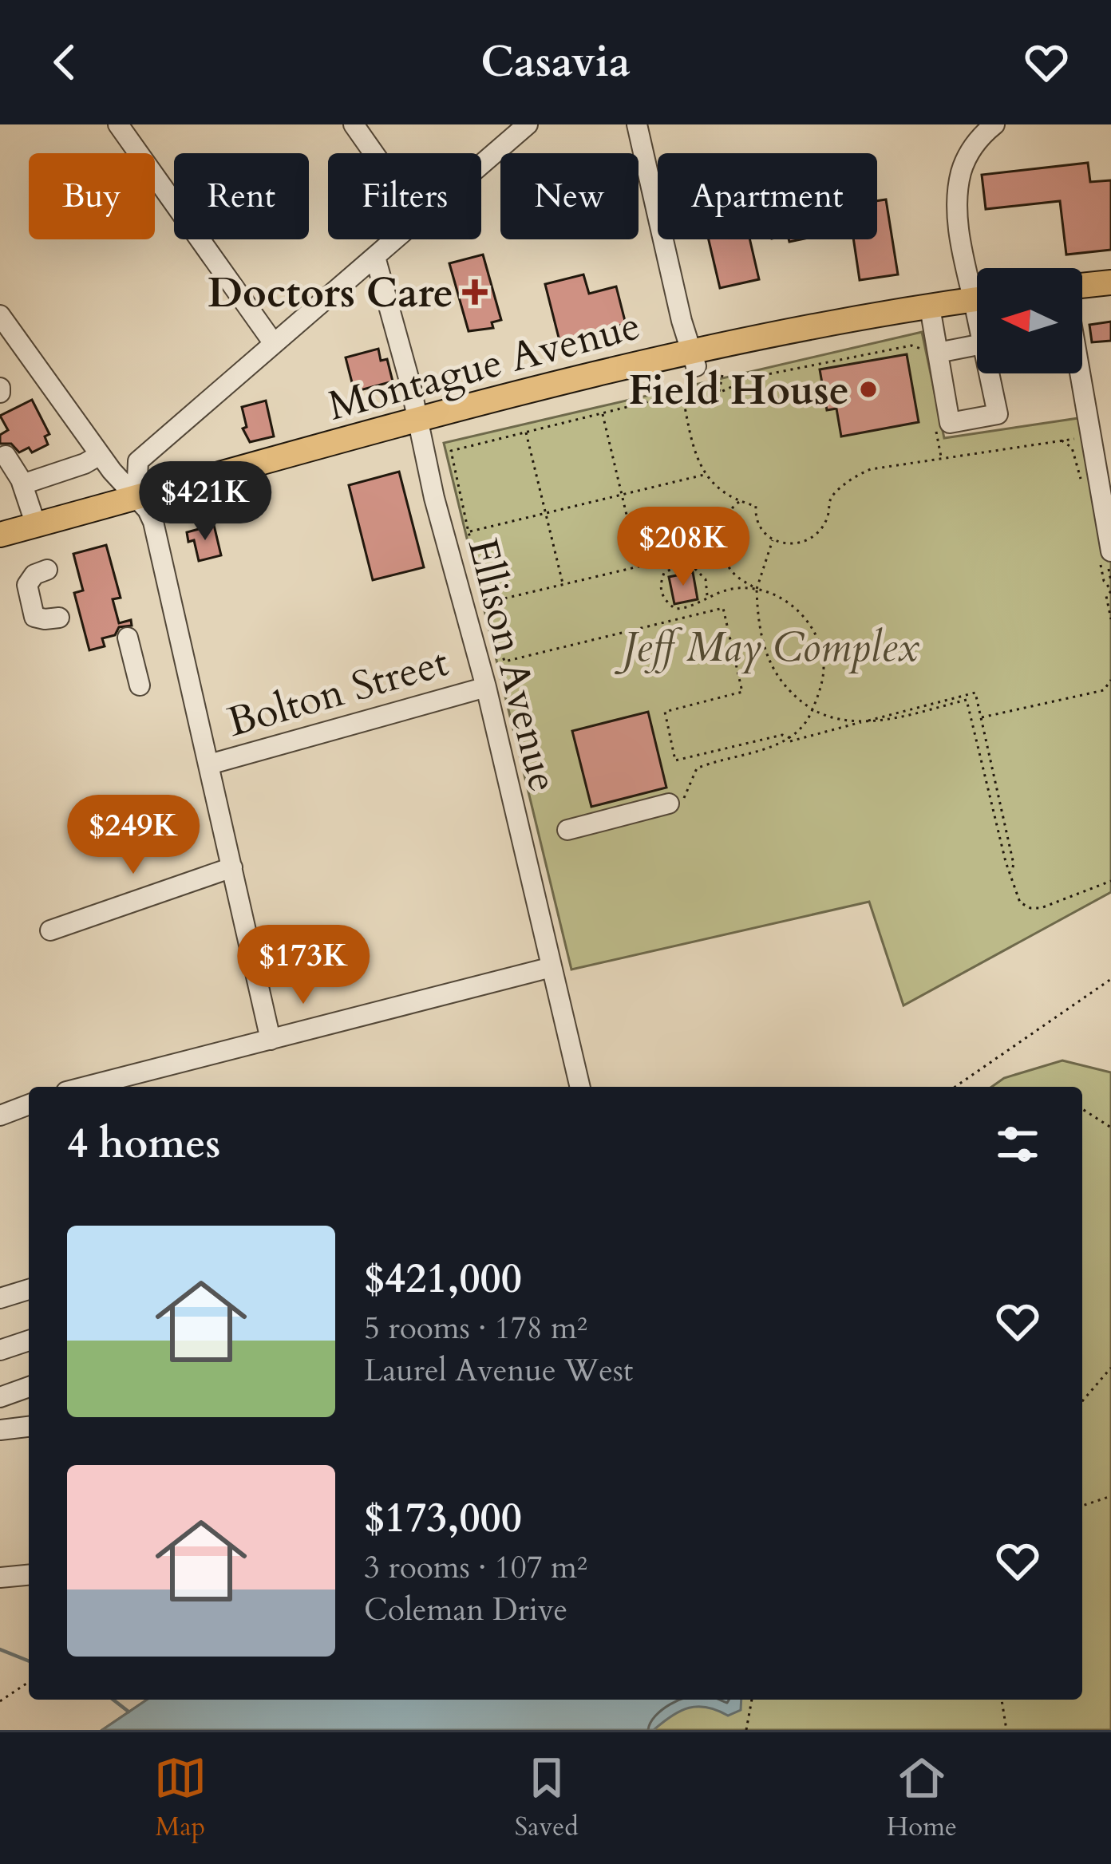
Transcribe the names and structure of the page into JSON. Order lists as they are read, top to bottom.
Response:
{
  "streets": {
    "main road": ["Montague Avenue"],
    "street": ["Ellison Avenue", "Bolton Street"]
  },
  "crossings": [
    ["Montague Avenue", "Ellison Avenue"],
    ["Ellison Avenue", "Bolton Street"]
  ],
  "parks": ["Jeff May Complex"],
  "places": {
    "health": ["Doctors Care"],
    "other": ["Field House"]
  },
  "north": "left",
  "page": {
    "header": "Casavia",
    "chip": [
      "Buy",
      "Rent",
      "Filters",
      "New",
      "Apartment"
    ],
    "price": [
      "$421K",
      "$208K",
      "$249K",
      "$173K"
    ],
    "heading": "4 homes",
    "list": [
      {
        "name": "$421,000",
        "note": "5 rooms · 178 m² · Laurel Avenue West"
      },
      {
        "name": "$173,000",
        "note": "3 rooms · 107 m² · Coleman Drive"
      }
    ],
    "tabs": ["Map", "Saved", "Home"]
  }
}
